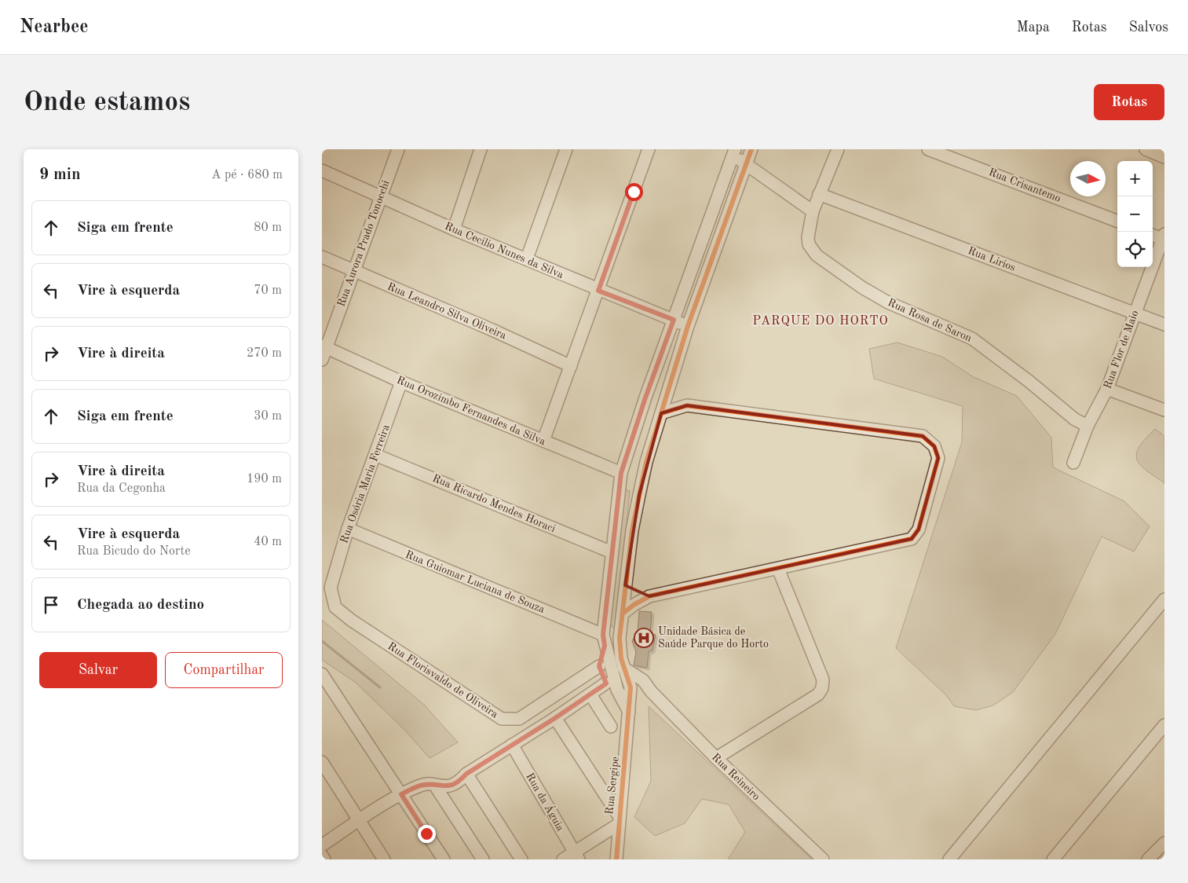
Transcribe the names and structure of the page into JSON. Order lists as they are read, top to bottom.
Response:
{
  "streets": {
    "street": [
      "Rua Crisantemo",
      "Rua Aurora Prado Tonocchi",
      "Rua Cecilio Nunes da Silva",
      "Rua Lirios",
      "Rua Leandro Silva Oliveira",
      "Rua Rosa de Saron",
      "Rua Flor de Maio",
      "Rua Orozimbo Fernandes da Silva",
      "Rua Osória Maria Ferreira",
      "Rua Ricardo Mendes Horaci",
      "Rua Guiomar Luciana de Souza",
      "Rua Florisvaldo de Oliveira",
      "Rua Reineiro",
      "Rua Sergipe",
      "Rua da Águia"
    ]
  },
  "crossings": [
    ["Rua Aurora Prado Tonocchi", "Rua Cecilio Nunes da Silva"],
    ["Rua Aurora Prado Tonocchi", "Rua Leandro Silva Oliveira"],
    ["Rua Aurora Prado Tonocchi", "Rua Orozimbo Fernandes da Silva"],
    ["Rua Lirios", "Rua Flor de Maio"],
    ["Rua Rosa de Saron", "Rua Flor de Maio"],
    ["Rua Orozimbo Fernandes da Silva", "Rua Osória Maria Ferreira"],
    ["Rua Osória Maria Ferreira", "Rua Ricardo Mendes Horaci"],
    ["Rua Osória Maria Ferreira", "Rua Guiomar Luciana de Souza"],
    ["Rua Osória Maria Ferreira", "Rua Florisvaldo de Oliveira"]
  ],
  "districts": ["PARQUE DO HORTO"],
  "places": {
    "hospital": ["Unidade Básica de Saúde Parque do Horto"]
  },
  "north": "right",
  "page": {
    "header": "Nearbee",
    "nav": ["Mapa", "Rotas", "Salvos"],
    "buttons": [
      "Rotas",
      ["Salvar", "Compartilhar"]
    ],
    "title": "Onde estamos",
    "heading": ["9 min", "A pé · 680 m"],
    "map_buttons": ["+", "−"],
    "list": [
      ["Siga em frente", "80 m"],
      ["Vire à esquerda", "70 m"],
      ["Vire à direita", "270 m"],
      ["Siga em frente", "30 m"],
      ["Vire à direita", "Rua da Cegonha", "190 m"],
      ["Vire à esquerda", "Rua Bicudo do Norte", "40 m"],
      "Chegada ao destino"
    ]
  }
}
